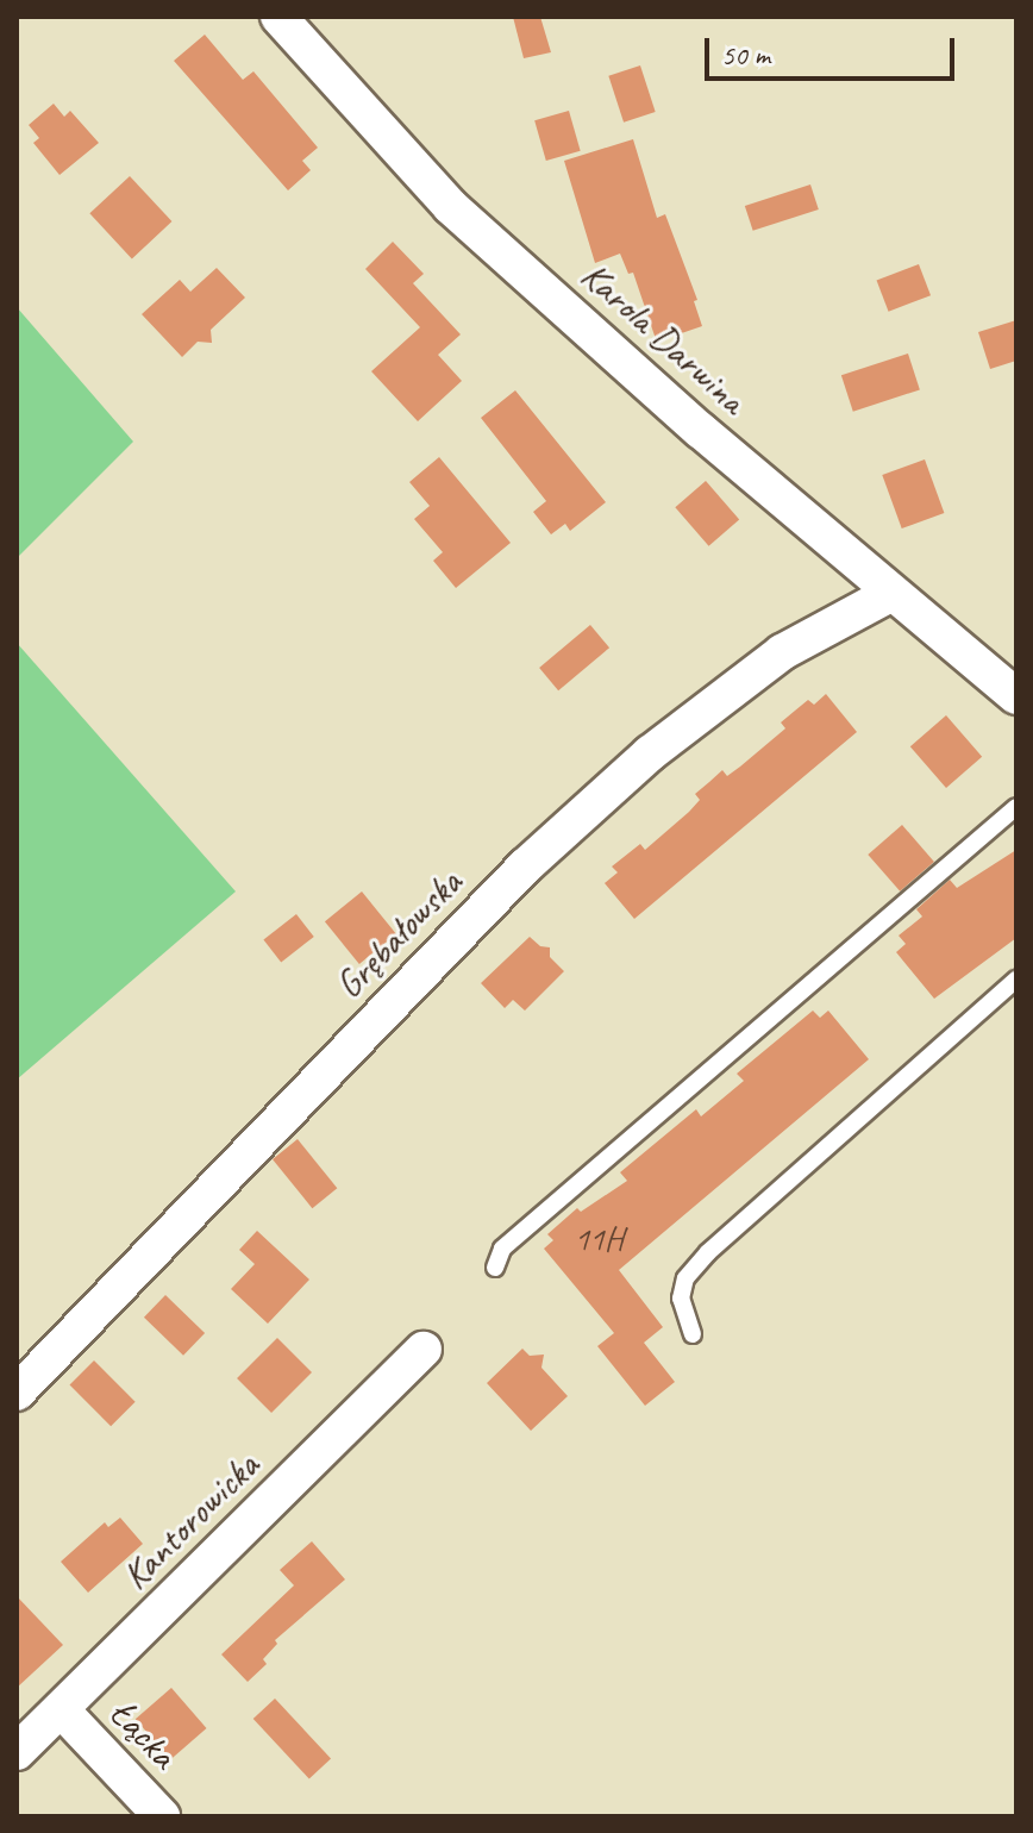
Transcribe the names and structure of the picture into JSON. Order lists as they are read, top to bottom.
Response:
{
  "streets": {
    "street": [
      "Karola Darwina",
      "Grębałowska",
      "Kantorowicka",
      "Łącka"
    ]
  },
  "crossings": [
    ["Karola Darwina", "Grębałowska"],
    ["Kantorowicka", "Łącka"]
  ],
  "house_numbers": ["11H"],
  "scale_bar": "50 m"
}
